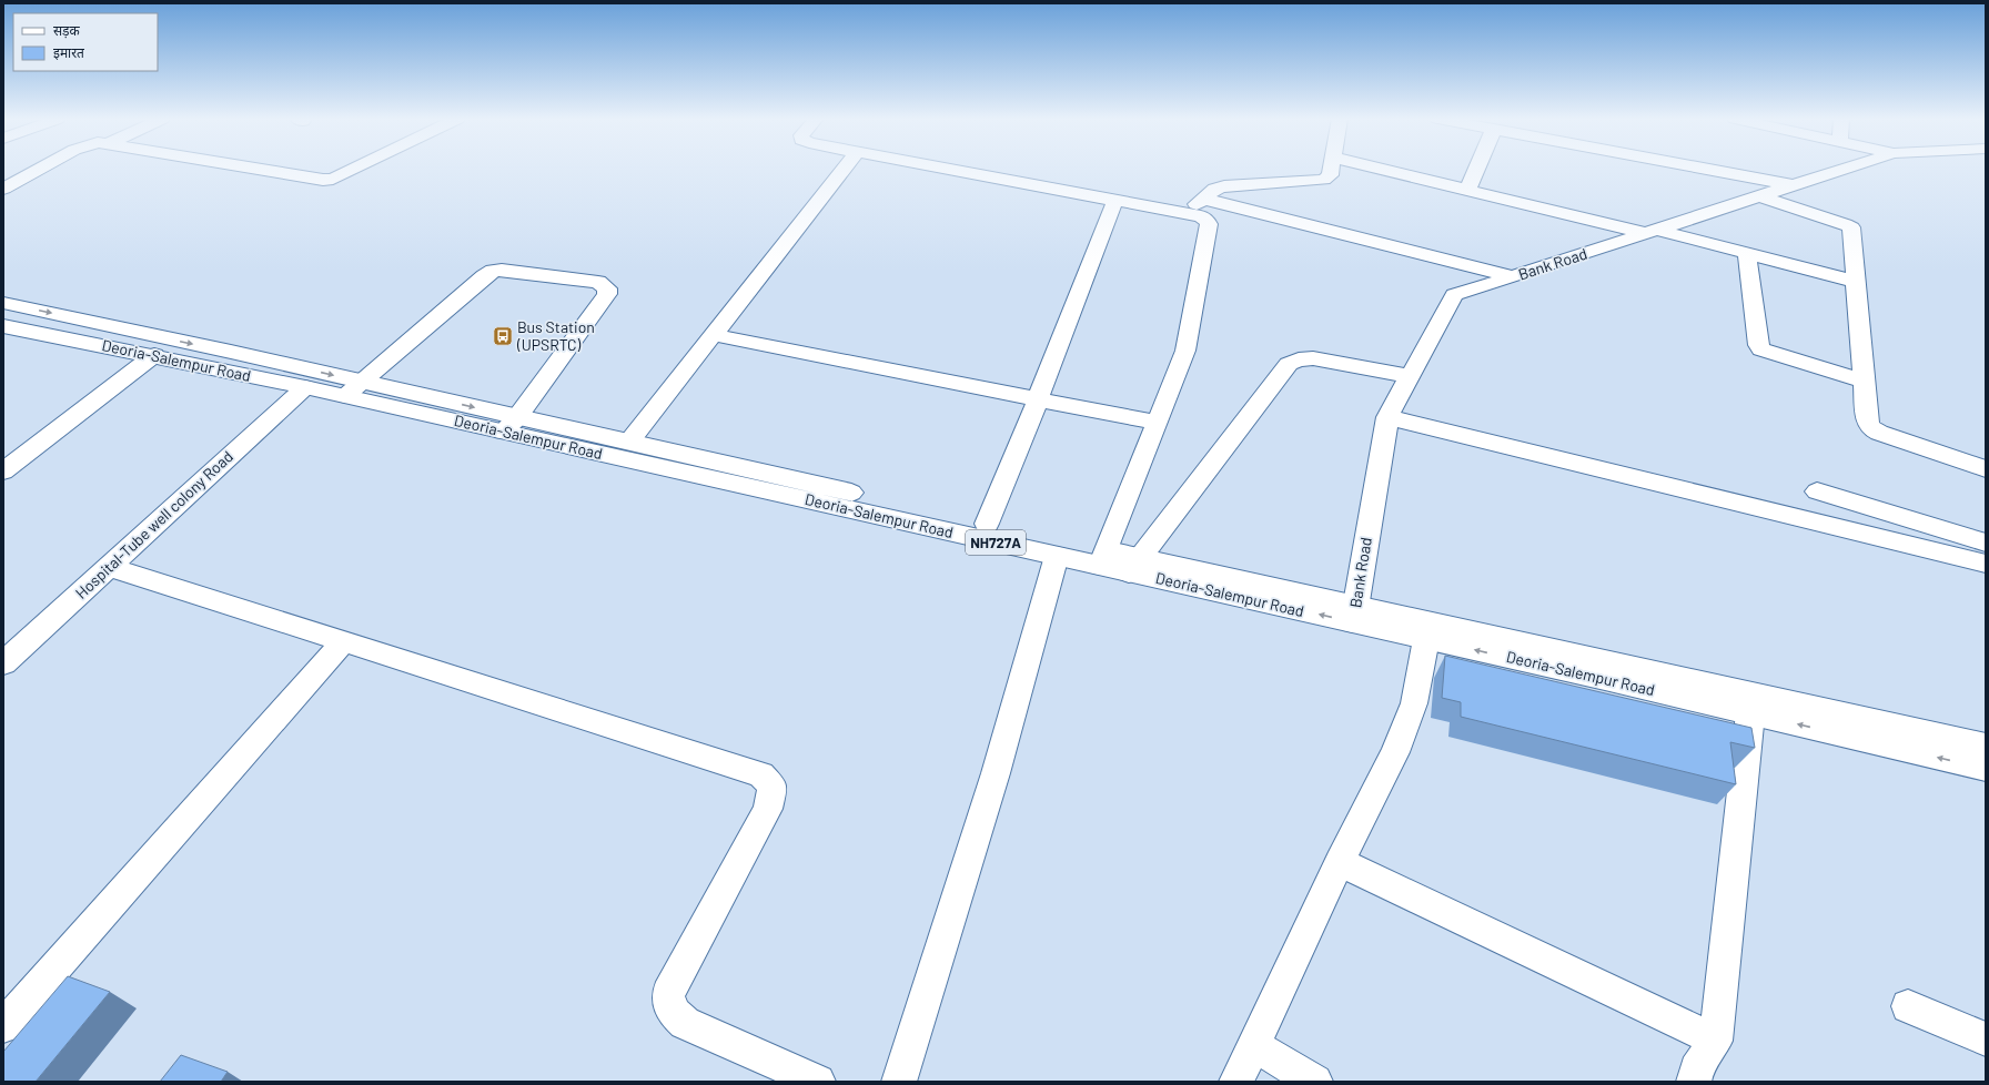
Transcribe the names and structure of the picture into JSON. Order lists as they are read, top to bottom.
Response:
{
  "streets": {
    "main road": [
      "Bank Road",
      "Deoria-Salempur Road",
      "Hospital-Tube well colony Road",
      "NH727A"
    ]
  },
  "crossings": [
    ["Bank Road", "Deoria-Salempur Road"],
    ["Deoria-Salempur Road", "Hospital-Tube well colony Road"]
  ],
  "places": {
    "bus stop": ["Bus Station (UPSRTC)"]
  },
  "legend": ["सड़क", "इमारत"]
}
